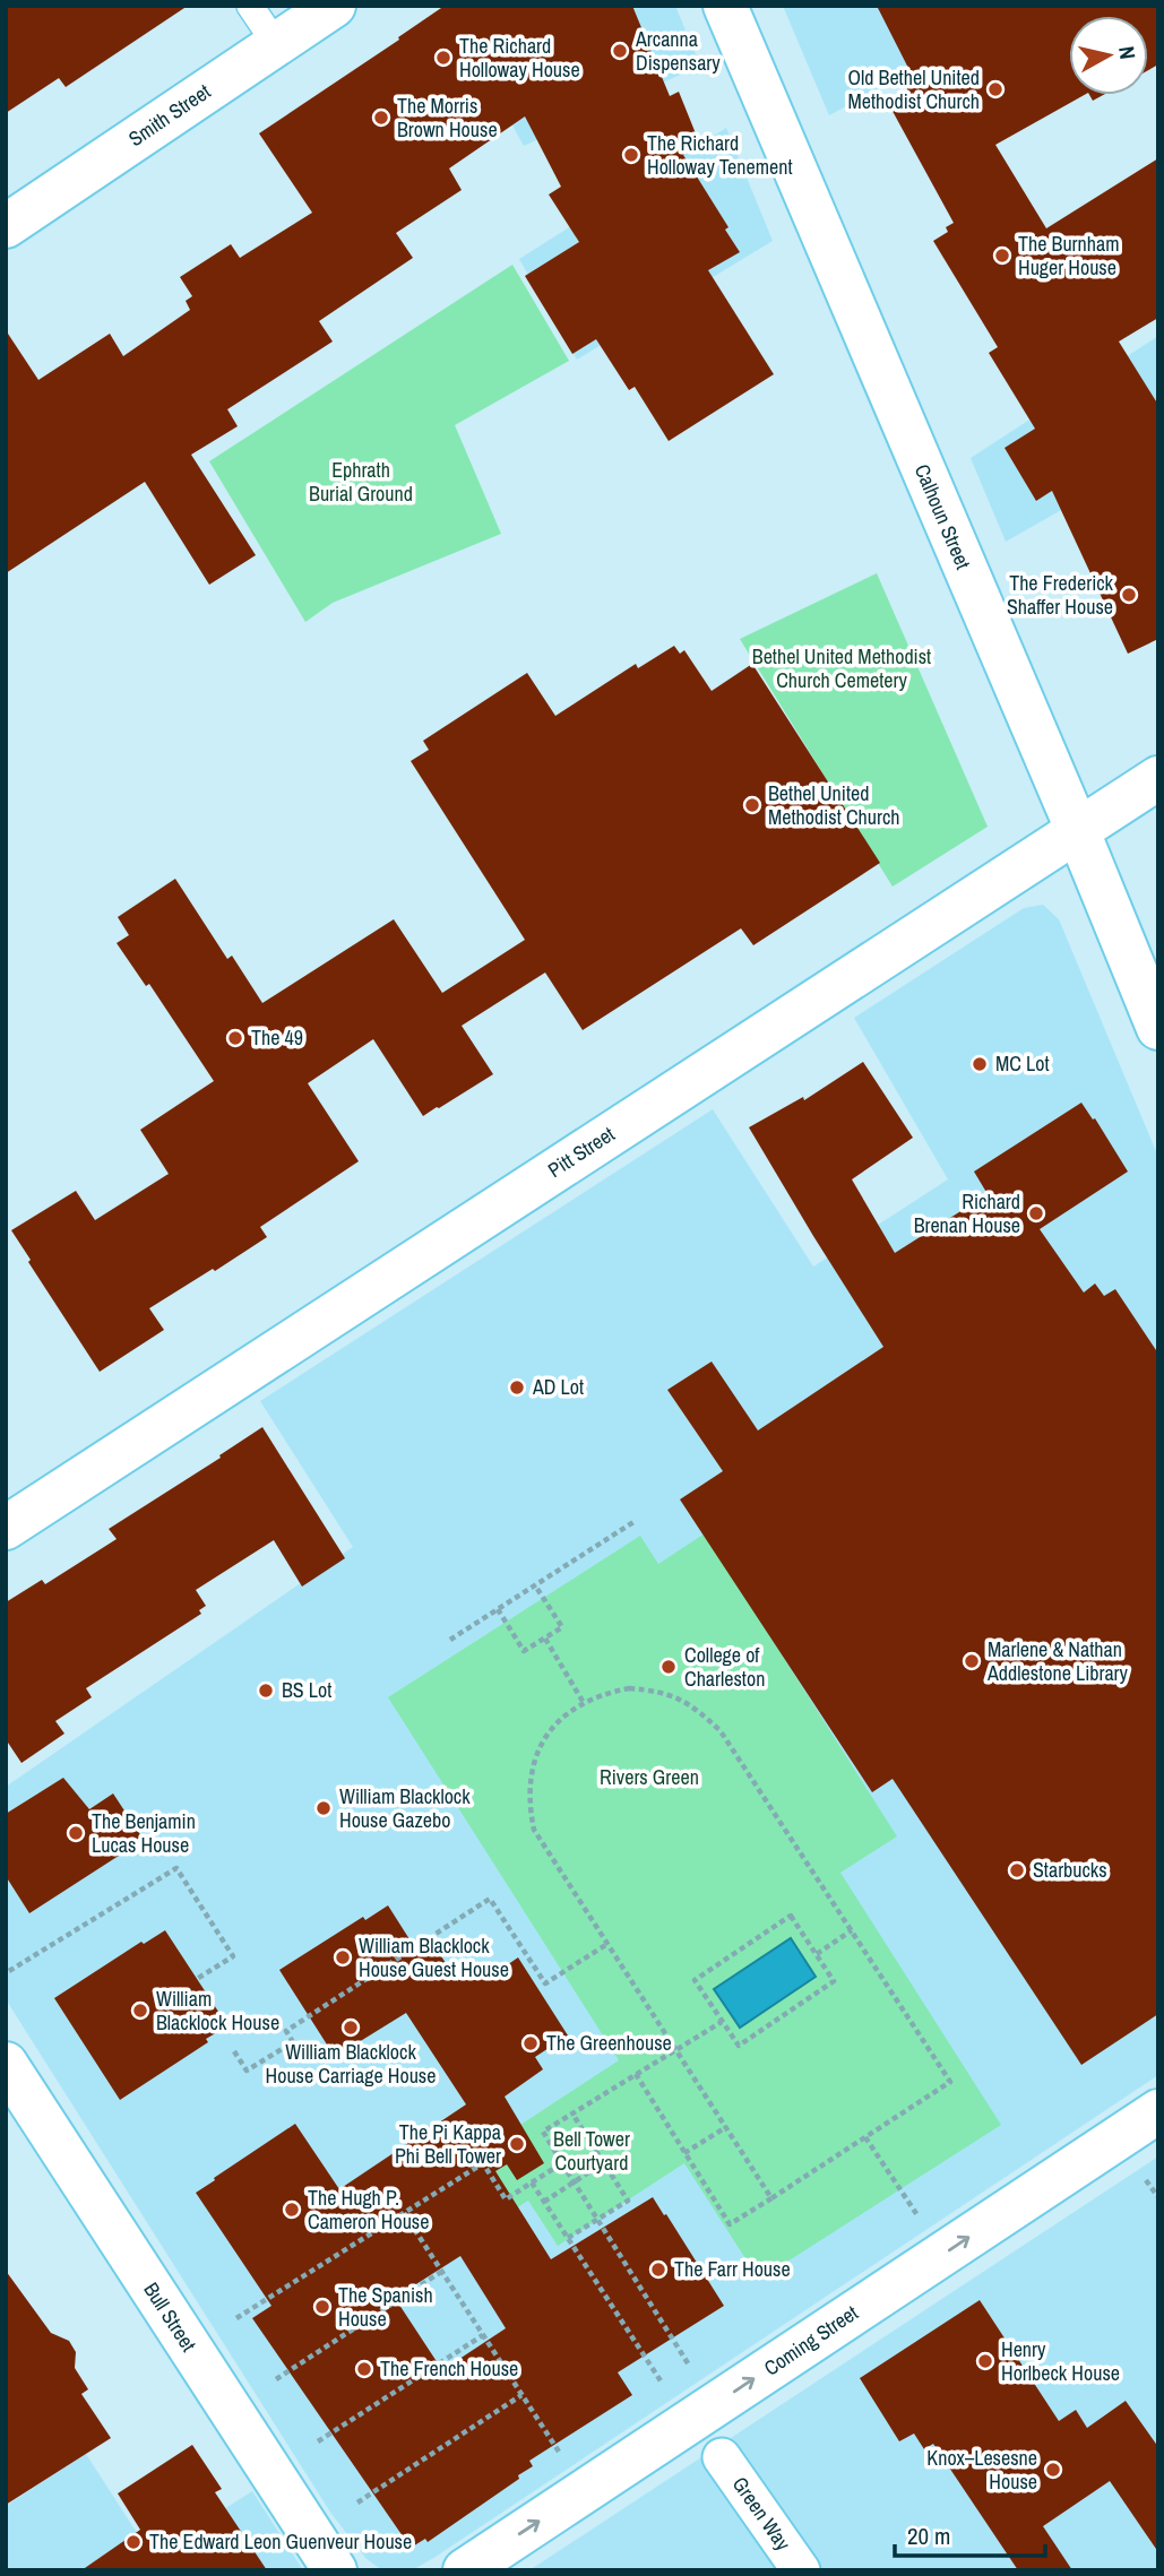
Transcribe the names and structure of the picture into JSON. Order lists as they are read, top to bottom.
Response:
{
  "streets": {
    "street": [
      "Smith Street",
      "Calhoun Street",
      "Pitt Street",
      "Bull Street",
      "Coming Street",
      "Green Way"
    ]
  },
  "crossings": [
    ["Calhoun Street", "Pitt Street"]
  ],
  "one_way": ["Coming Street"],
  "parks": [
    "Ephrath Burial Ground",
    "Bethel United Methodist Church Cemetery",
    "Rivers Green",
    "Bell Tower Courtyard"
  ],
  "places": [
    "Arcanna Dispensary",
    "The Richard Holloway House",
    "Old Bethel United Methodist Church",
    "The Morris Brown House",
    "The Richard Holloway Tenement",
    "The Burnham Huger House",
    "The Frederick Shaffer House",
    "Bethel United Methodist Church",
    "The 49",
    "MC Lot",
    "Richard Brenan House",
    "AD Lot",
    "Marlene & Nathan Addlestone Library",
    "College of Charleston",
    "BS Lot",
    "William Blacklock House Gazebo",
    "The Benjamin Lucas House",
    "Starbucks",
    "William Blacklock House Guest House",
    "William Blacklock House",
    "William Blacklock House Carriage House",
    "The Greenhouse",
    "The Pi Kappa Phi Bell Tower",
    "The Hugh P. Cameron House",
    "The Farr House",
    "The Spanish House",
    "Henry Horlbeck House",
    "The French House",
    "Knox–Lesesne House",
    "The Edward Leon Guenveur House"
  ],
  "scale_bar": "20 m",
  "north": "right"
}
